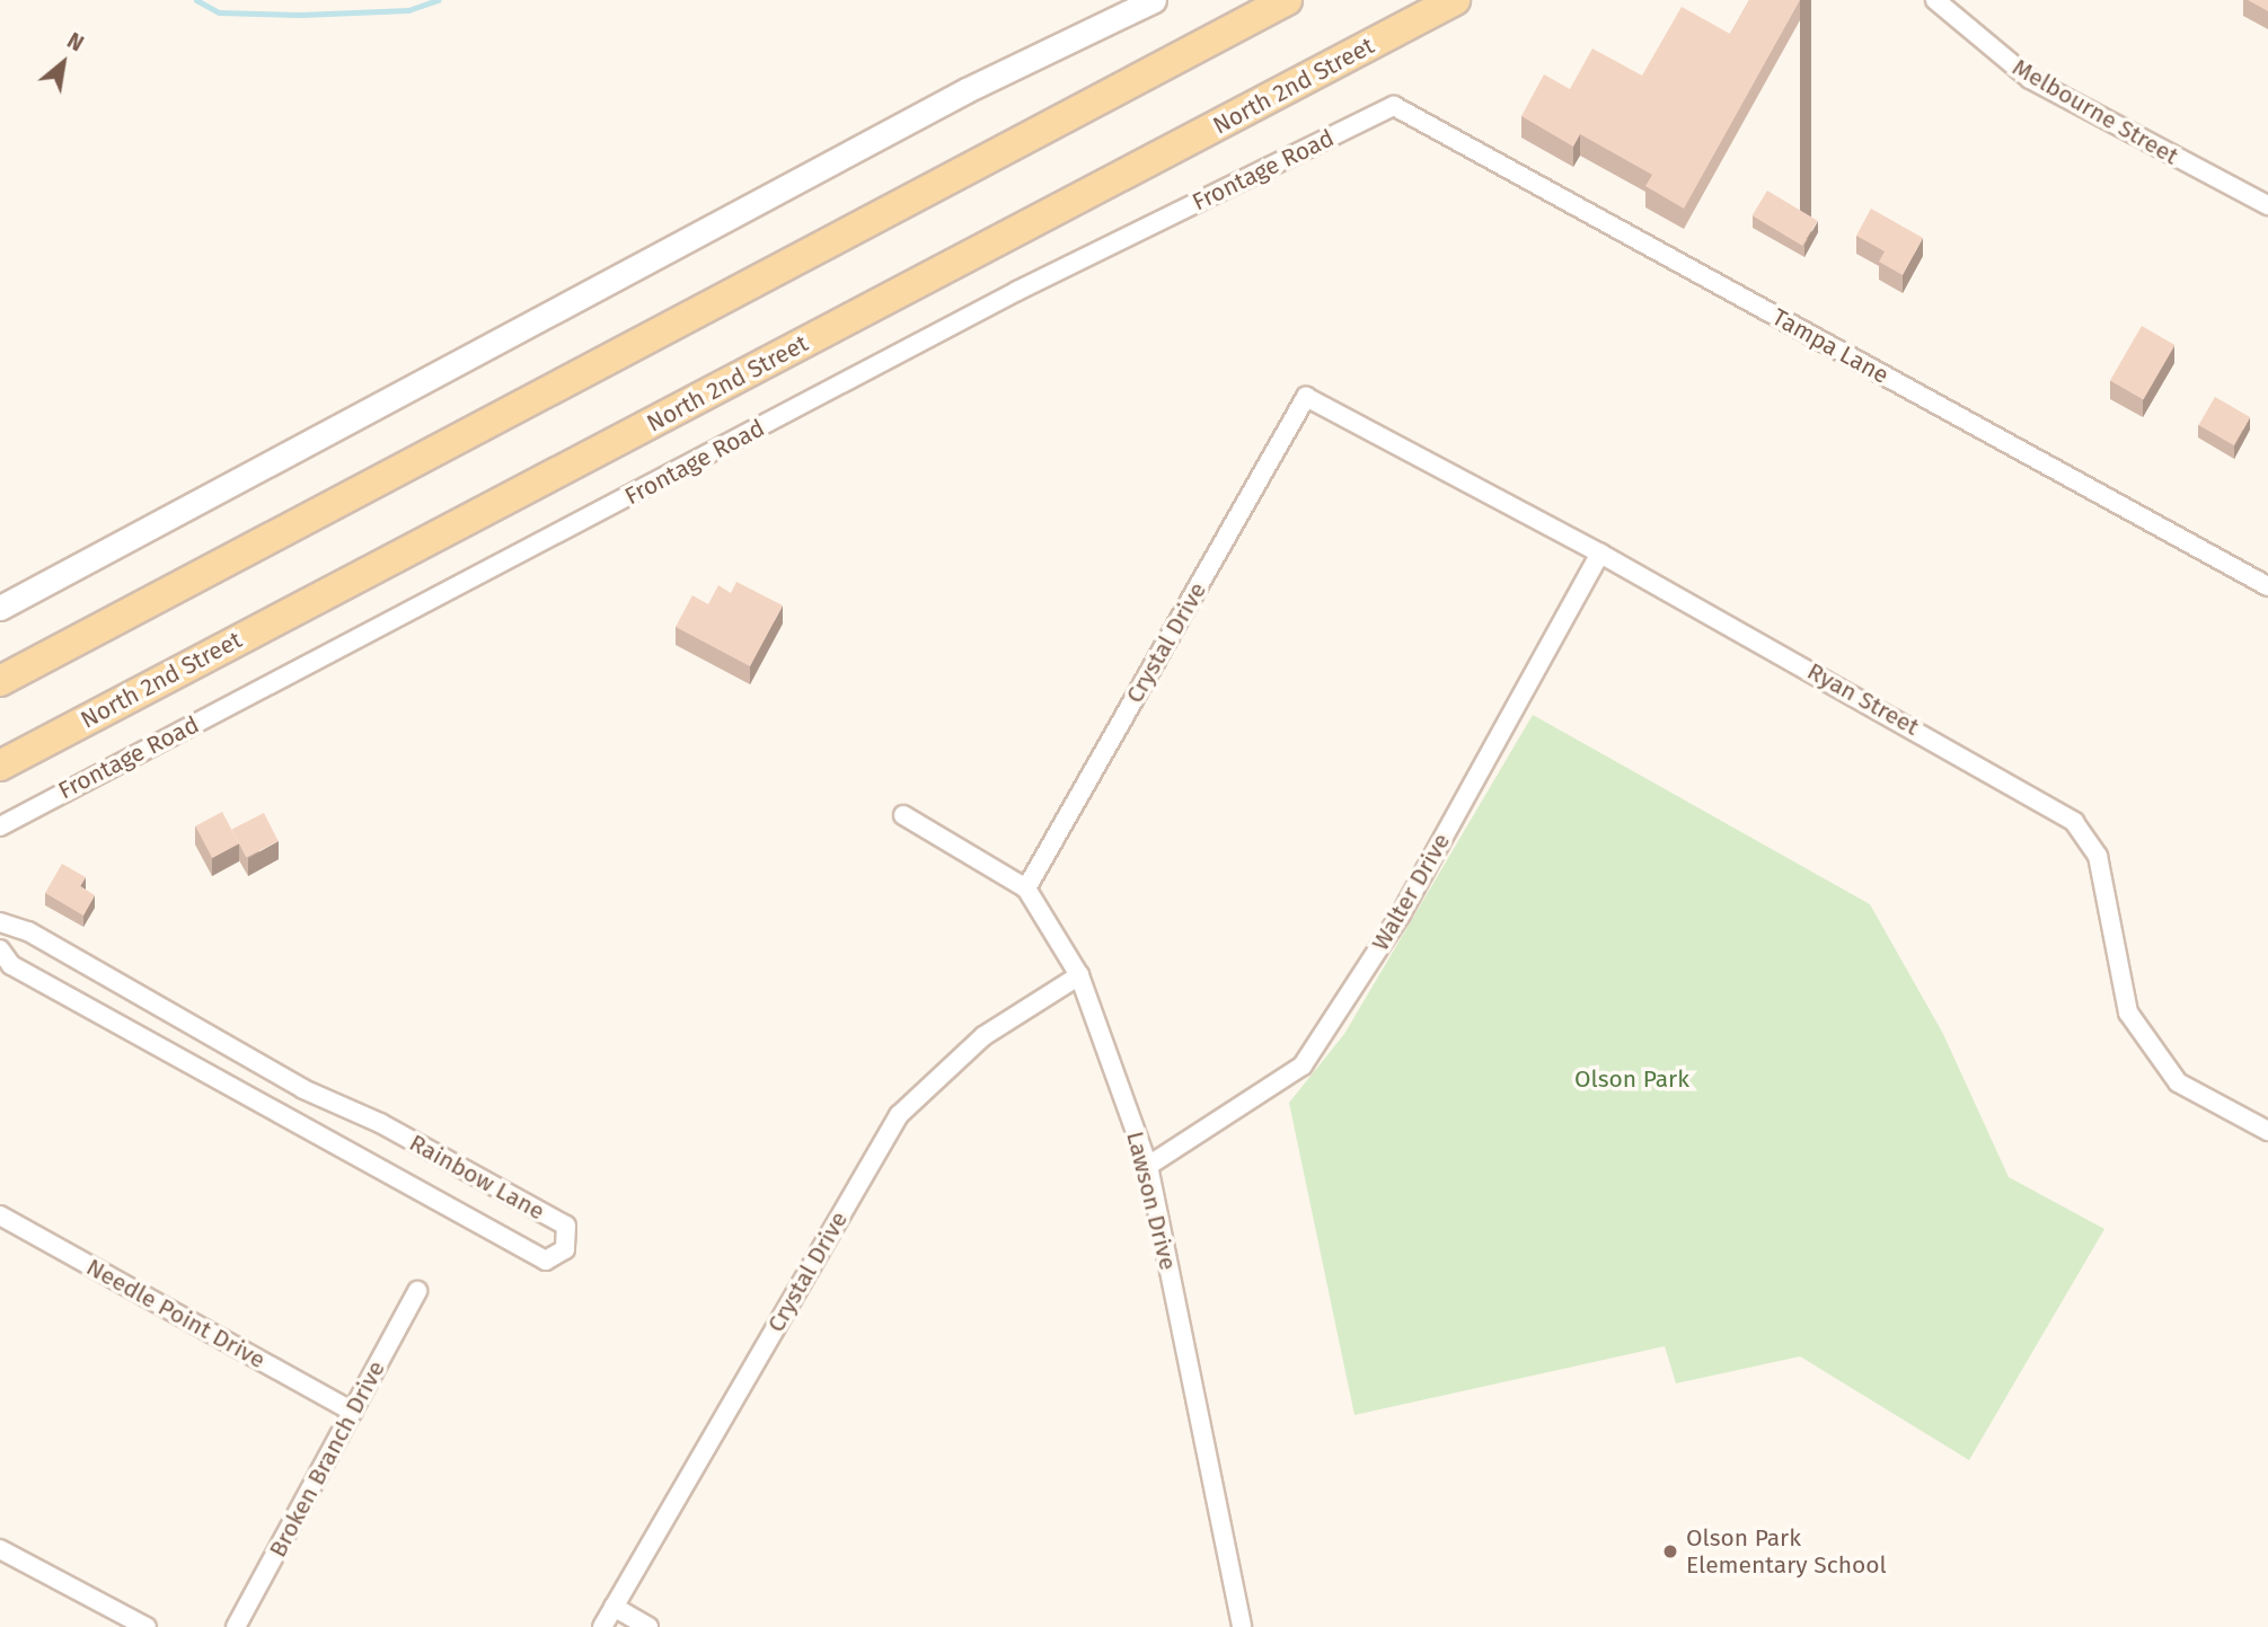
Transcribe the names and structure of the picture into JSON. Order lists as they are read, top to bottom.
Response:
{
  "streets": {
    "main road": ["North 2nd Street"],
    "street": [
      "Melbourne Street",
      "Frontage Road",
      "Tampa Lane",
      "Crystal Drive",
      "Ryan Street",
      "Walter Drive",
      "Rainbow Lane",
      "Lawson Drive",
      "Needle Point Drive",
      "Broken Branch Drive"
    ]
  },
  "crossings": [
    ["Frontage Road", "Tampa Lane"],
    ["Crystal Drive", "Ryan Street"],
    ["Crystal Drive", "Lawson Drive"],
    ["Ryan Street", "Walter Drive"],
    ["Walter Drive", "Lawson Drive"],
    ["Needle Point Drive", "Broken Branch Drive"]
  ],
  "parks": ["Olson Park"],
  "places": ["Olson Park Elementary School"],
  "north": "top right"
}
